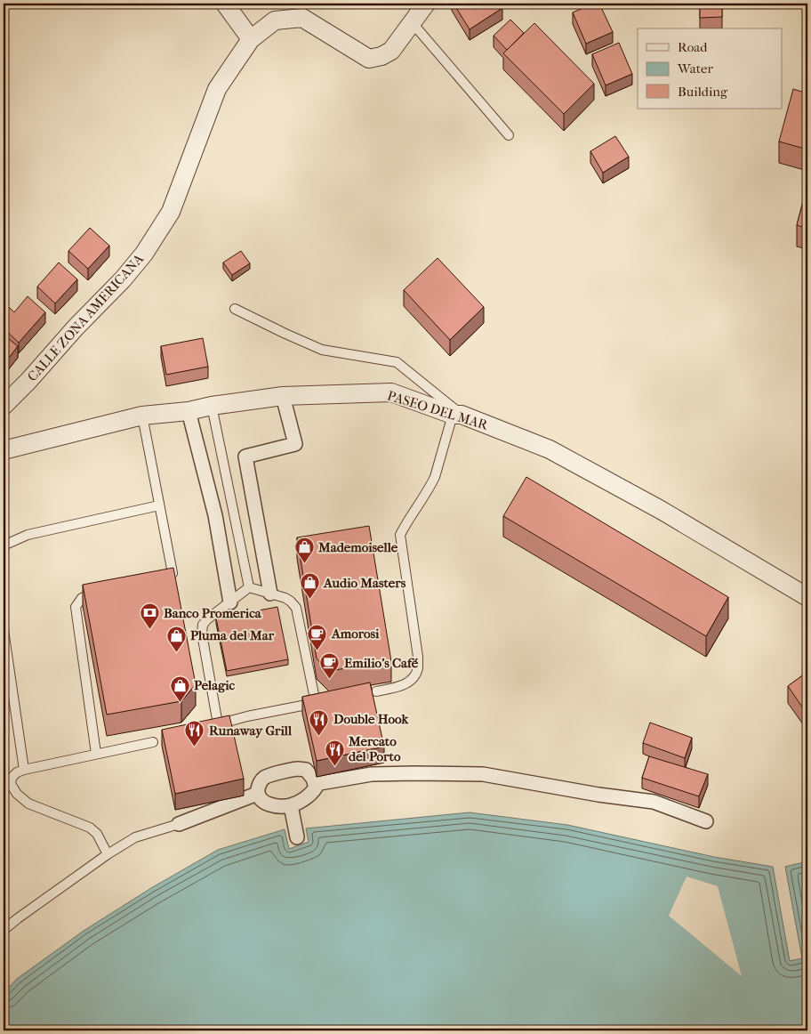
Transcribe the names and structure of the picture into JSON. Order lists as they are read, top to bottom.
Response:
{
  "streets": {
    "street": ["CALLE ZONA AMERICANA", "PASEO DEL MAR"]
  },
  "places": {
    "shop": [
      "Mademoiselle",
      "Audio Masters",
      "Pluma del Mar",
      "Pelagic"
    ],
    "bank": ["Banco Promerica"],
    "cafe": ["Amorosi", "Emilio’s Café"],
    "restaurant": ["Double Hook", "Runaway Grill", "Mercato del Porto"]
  },
  "legend": ["Road", "Water", "Building"]
}
